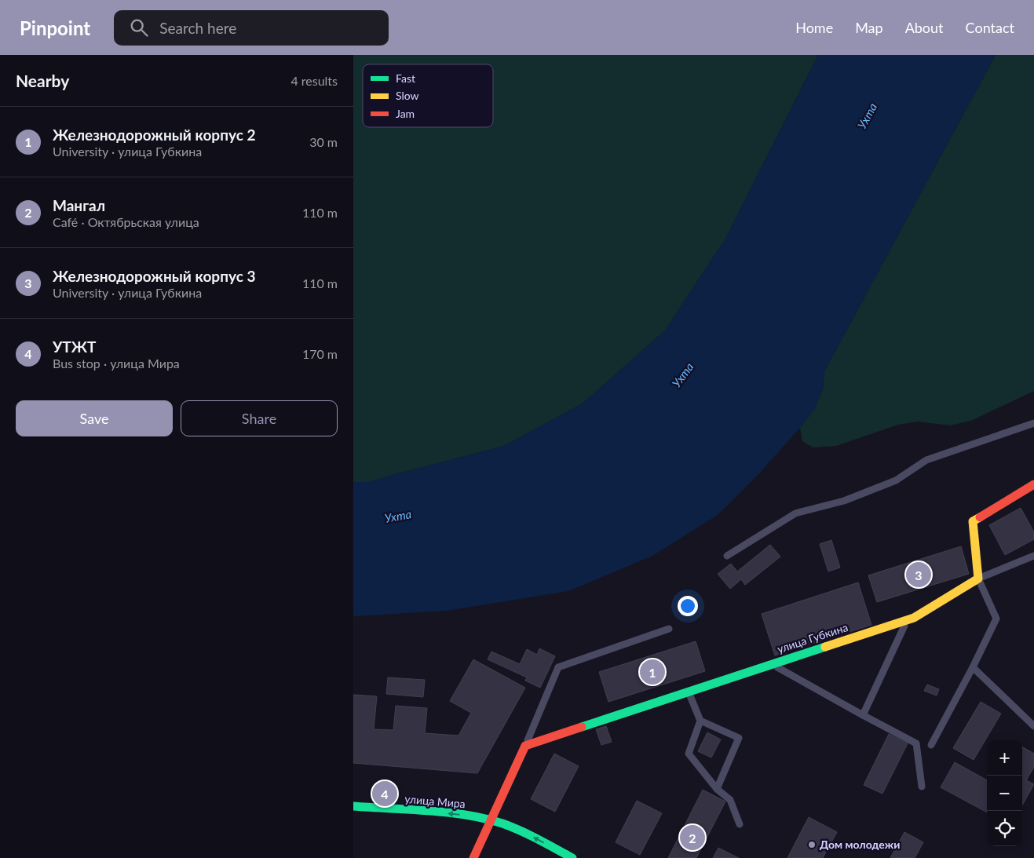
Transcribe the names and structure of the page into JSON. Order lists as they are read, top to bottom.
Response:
{
  "streets": {
    "street": ["улица Губкина", "улица Мира"]
  },
  "one_way": ["улица Мира"],
  "water": ["Ухта"],
  "places": ["Дом молодежи"],
  "legend": ["Fast", "Slow", "Jam"],
  "page": {
    "header": "Pinpoint",
    "search": "Search here",
    "nav": [
      "Home",
      "Map",
      "About",
      "Contact"
    ],
    "heading": ["Nearby", "4 results"],
    "list": [
      {
        "mark": "1",
        "name": "Железнодорожный корпус 2",
        "note": "University · улица Губкина",
        "value": "30 m"
      },
      {
        "mark": "2",
        "name": "Мангал",
        "note": "Café · Октябрьская улица",
        "value": "110 m"
      },
      {
        "mark": "3",
        "name": "Железнодорожный корпус 3",
        "note": "University · улица Губкина",
        "value": "110 m"
      },
      {
        "mark": "4",
        "name": "УТЖТ",
        "note": "Bus stop · улица Мира",
        "value": "170 m"
      }
    ],
    "buttons": ["Save", "Share"],
    "pins": [
      "3",
      "1",
      "4",
      "2"
    ],
    "map_buttons": ["+", "−"]
  }
}
